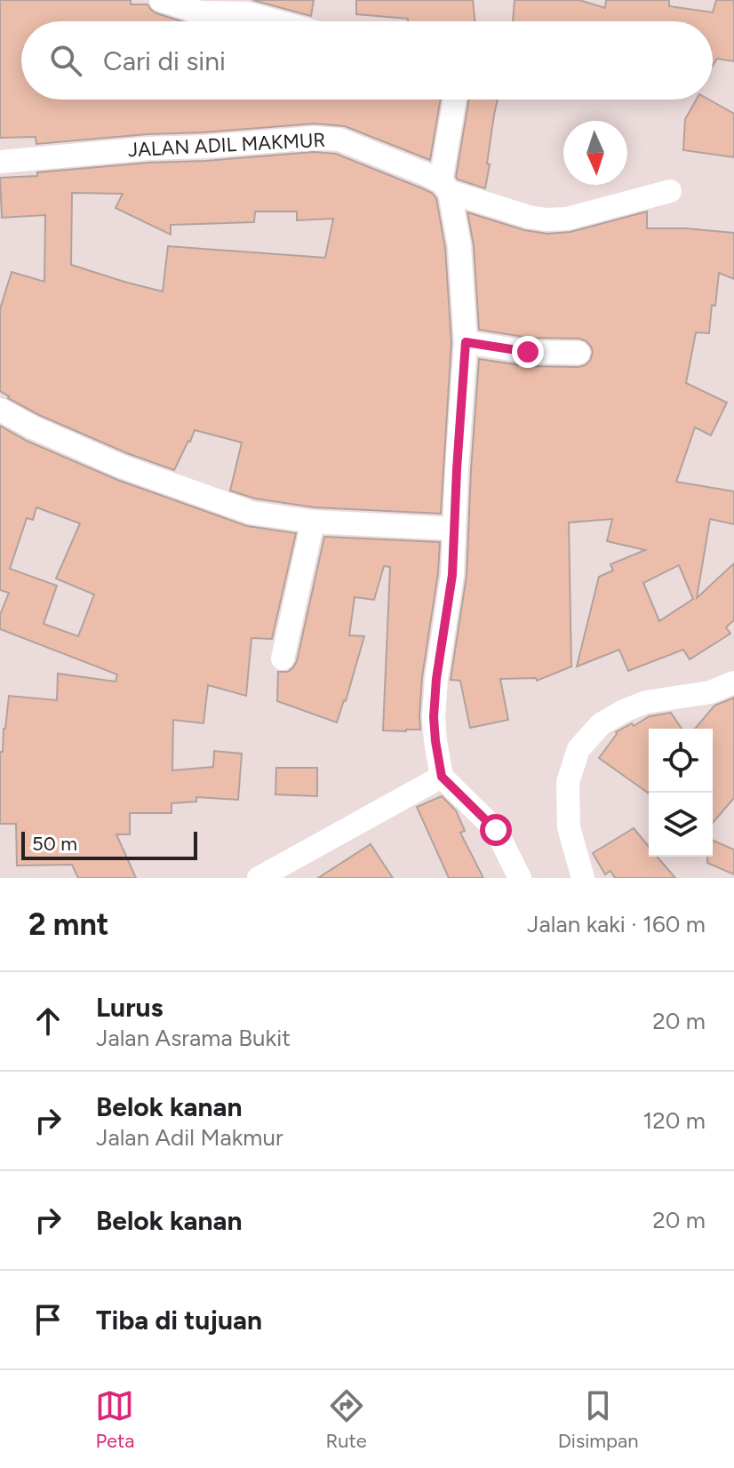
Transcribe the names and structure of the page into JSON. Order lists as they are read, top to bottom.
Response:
{
  "streets": {
    "street": ["JALAN ADIL MAKMUR"]
  },
  "scale_bar": "50 m",
  "north": "bottom",
  "page": {
    "search": "Cari di sini",
    "scale": "50 m",
    "heading": ["2 mnt", "Jalan kaki · 160 m"],
    "list": [
      ["Lurus", "Jalan Asrama Bukit", "20 m"],
      ["Belok kanan", "Jalan Adil Makmur", "120 m"],
      ["Belok kanan", "20 m"],
      "Tiba di tujuan"
    ],
    "nav": ["Peta", "Rute", "Disimpan"]
  }
}
